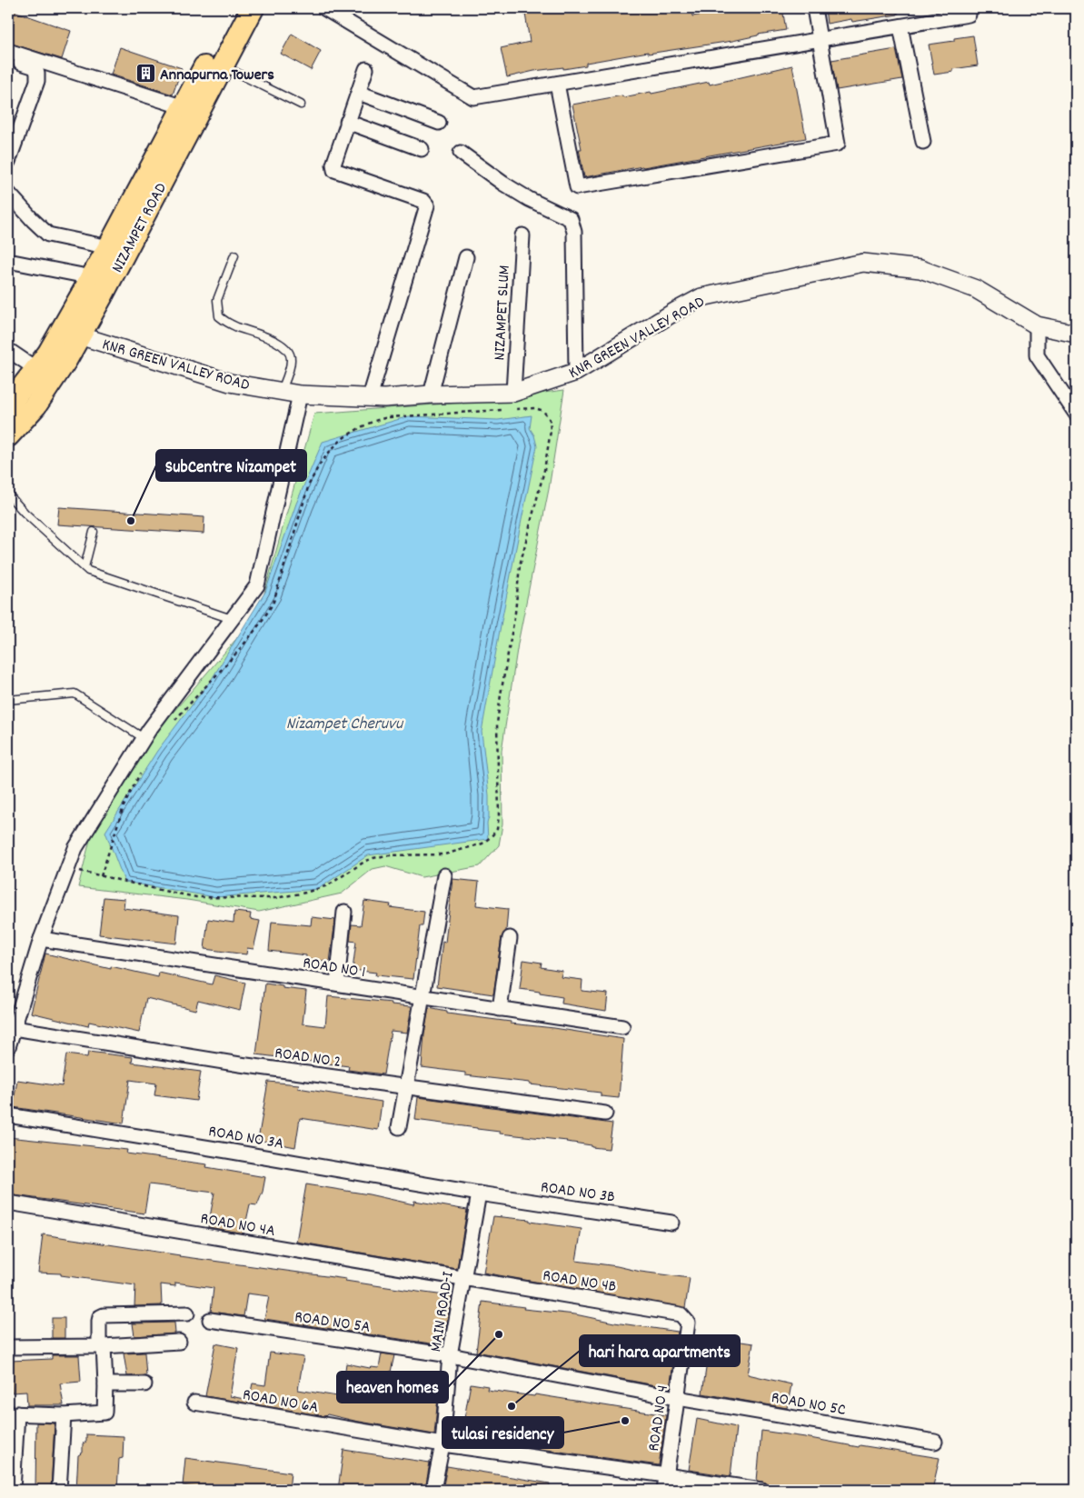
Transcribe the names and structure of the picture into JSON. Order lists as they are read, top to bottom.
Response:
{
  "streets": {
    "main road": ["NIZAMPET ROAD"],
    "street": [
      "NIZAMPET SLUM",
      "KNR GREEN VALLEY ROAD",
      "ROAD NO 1",
      "ROAD NO 2",
      "ROAD NO 3A",
      "ROAD NO 3B",
      "ROAD NO 4A",
      "ROAD NO 4B",
      "MAIN ROAD-I",
      "ROAD NO 5A",
      "ROAD NO 6A",
      "ROAD NO 5C",
      "ROAD NO 4"
    ]
  },
  "crossings": [
    ["NIZAMPET ROAD", "KNR GREEN VALLEY ROAD"],
    ["NIZAMPET SLUM", "KNR GREEN VALLEY ROAD"],
    ["ROAD NO 3A", "ROAD NO 3B"],
    ["ROAD NO 3A", "MAIN ROAD-I"],
    ["ROAD NO 3B", "MAIN ROAD-I"],
    ["ROAD NO 4A", "ROAD NO 4B"],
    ["ROAD NO 4A", "MAIN ROAD-I"],
    ["ROAD NO 4B", "MAIN ROAD-I"],
    ["ROAD NO 4B", "ROAD NO 4"],
    ["MAIN ROAD-I", "ROAD NO 5A"],
    ["MAIN ROAD-I", "ROAD NO 6A"],
    ["ROAD NO 5A", "ROAD NO 5C"],
    ["ROAD NO 5A", "ROAD NO 4"],
    ["ROAD NO 6A", "ROAD NO 4"],
    ["ROAD NO 5C", "ROAD NO 4"]
  ],
  "water": ["Nizampet Cheruvu"],
  "places": {
    "building": ["Annapurna Towers"],
    "other": [
      "SubCentre Nizampet",
      "heaven homes",
      "hari hara apartments",
      "tulasi residency"
    ]
  }
}
